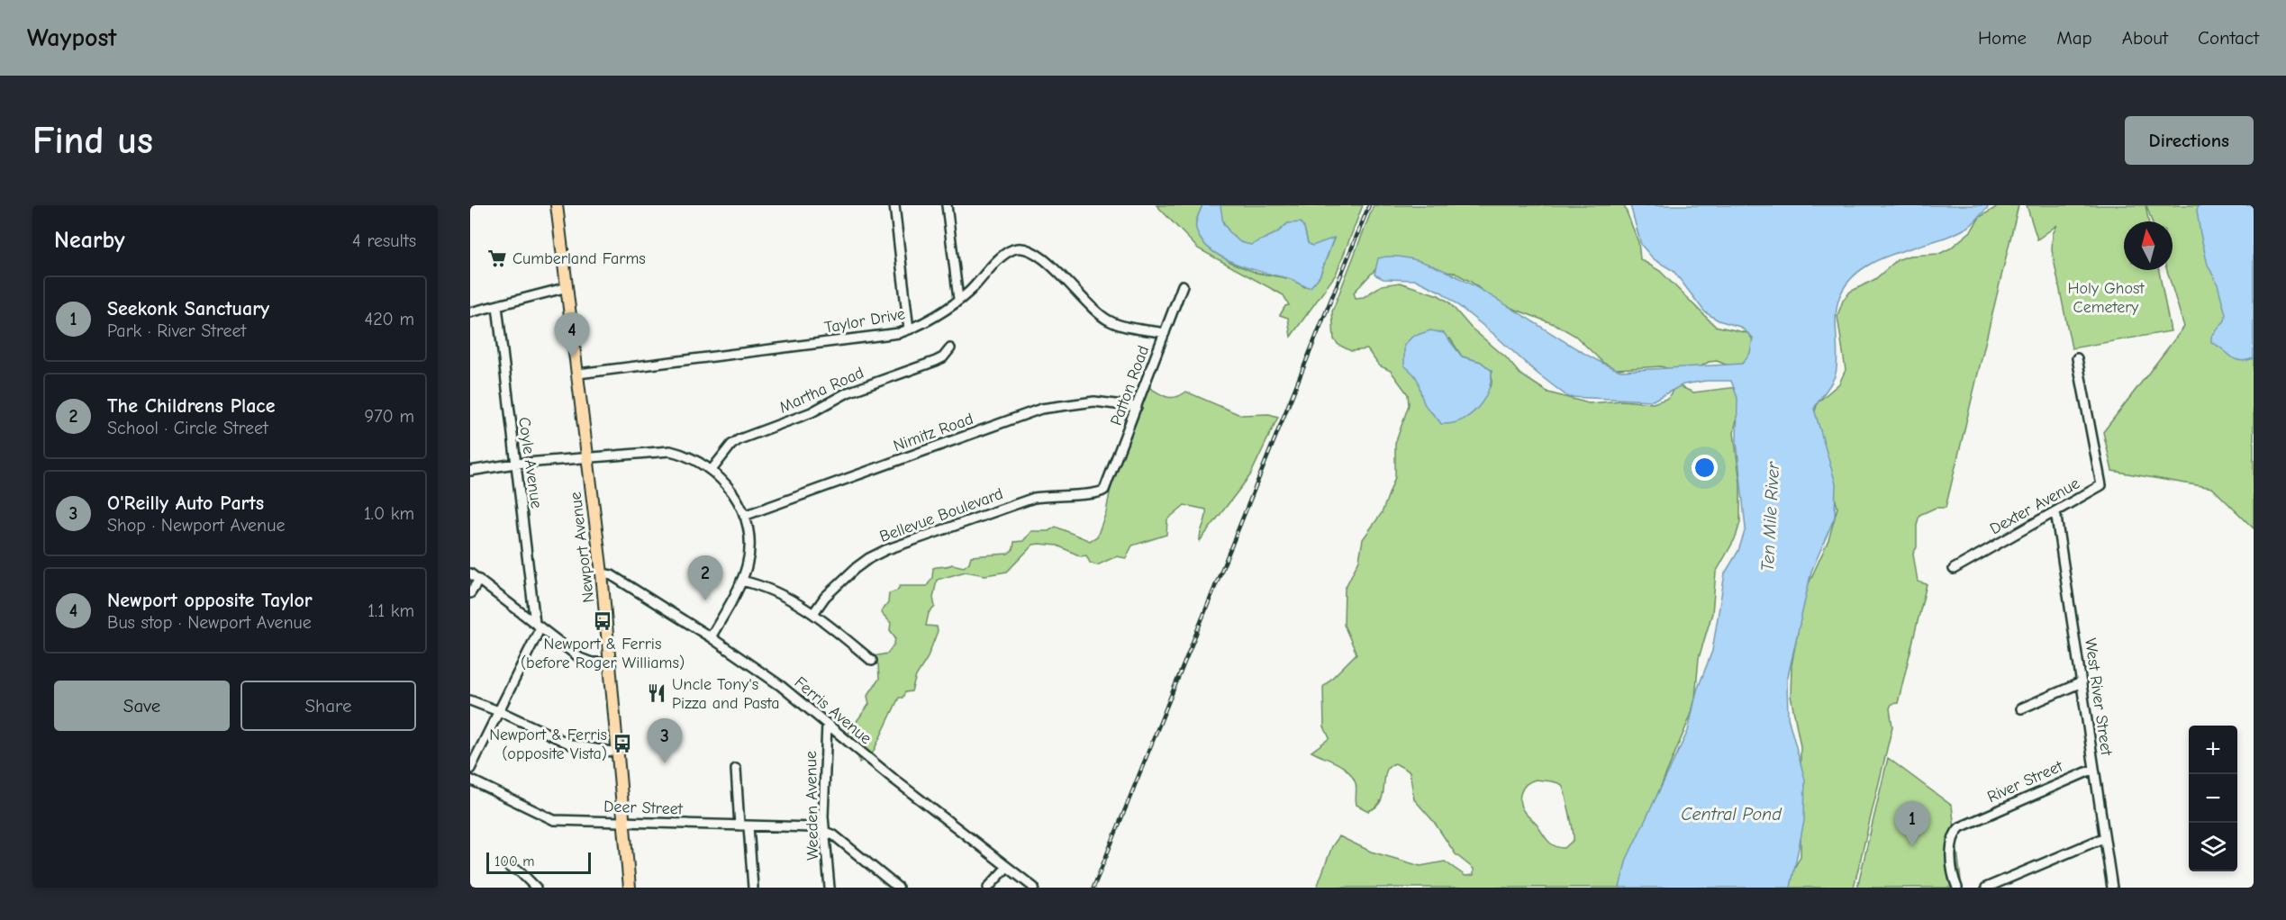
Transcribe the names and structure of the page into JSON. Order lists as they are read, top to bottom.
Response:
{
  "streets": {
    "main road": ["Newport Avenue"],
    "street": [
      "Taylor Drive",
      "Patton Road",
      "Martha Road",
      "Nimitz Road",
      "Coyle Avenue",
      "Dexter Avenue",
      "Bellevue Boulevard",
      "West River Street",
      "Ferris Avenue",
      "River Street",
      "Weeden Avenue",
      "Deer Street"
    ]
  },
  "crossings": [
    ["Taylor Drive", "Patton Road"],
    ["Taylor Drive", "Newport Avenue"],
    ["Patton Road", "Nimitz Road"],
    ["Patton Road", "Bellevue Boulevard"],
    ["Dexter Avenue", "West River Street"],
    ["Newport Avenue", "Ferris Avenue"],
    ["Newport Avenue", "Deer Street"],
    ["West River Street", "River Street"],
    ["Ferris Avenue", "Weeden Avenue"],
    ["Weeden Avenue", "Deer Street"]
  ],
  "water": ["Ten Mile River", "Central Pond"],
  "parks": ["Holy Ghost Cemetery"],
  "places": {
    "supermarket": ["Cumberland Farms"],
    "bus stop": ["Newport & Ferris (before Roger Williams)", "Newport & Ferris (opposite Vista)"],
    "restaurant": ["Uncle Tony's Pizza and Pasta"]
  },
  "scale_bar": "100 m",
  "north": "top",
  "page": {
    "header": "Waypost",
    "nav": [
      "Home",
      "Map",
      "About",
      "Contact"
    ],
    "buttons": [
      "Directions",
      ["Save", "Share"]
    ],
    "title": "Find us",
    "heading": ["Nearby", "4 results"],
    "list": [
      {
        "mark": "1",
        "name": "Seekonk Sanctuary",
        "note": "Park · River Street",
        "value": "420 m"
      },
      {
        "mark": "2",
        "name": "The Childrens Place",
        "note": "School · Circle Street",
        "value": "970 m"
      },
      {
        "mark": "3",
        "name": "O'Reilly Auto Parts",
        "note": "Shop · Newport Avenue",
        "value": "1.0 km"
      },
      {
        "mark": "4",
        "name": "Newport opposite Taylor",
        "note": "Bus stop · Newport Avenue",
        "value": "1.1 km"
      }
    ],
    "pins": [
      "4",
      "2",
      "3",
      "1"
    ],
    "map_buttons": ["+", "−"],
    "scale": "100 m"
  }
}
